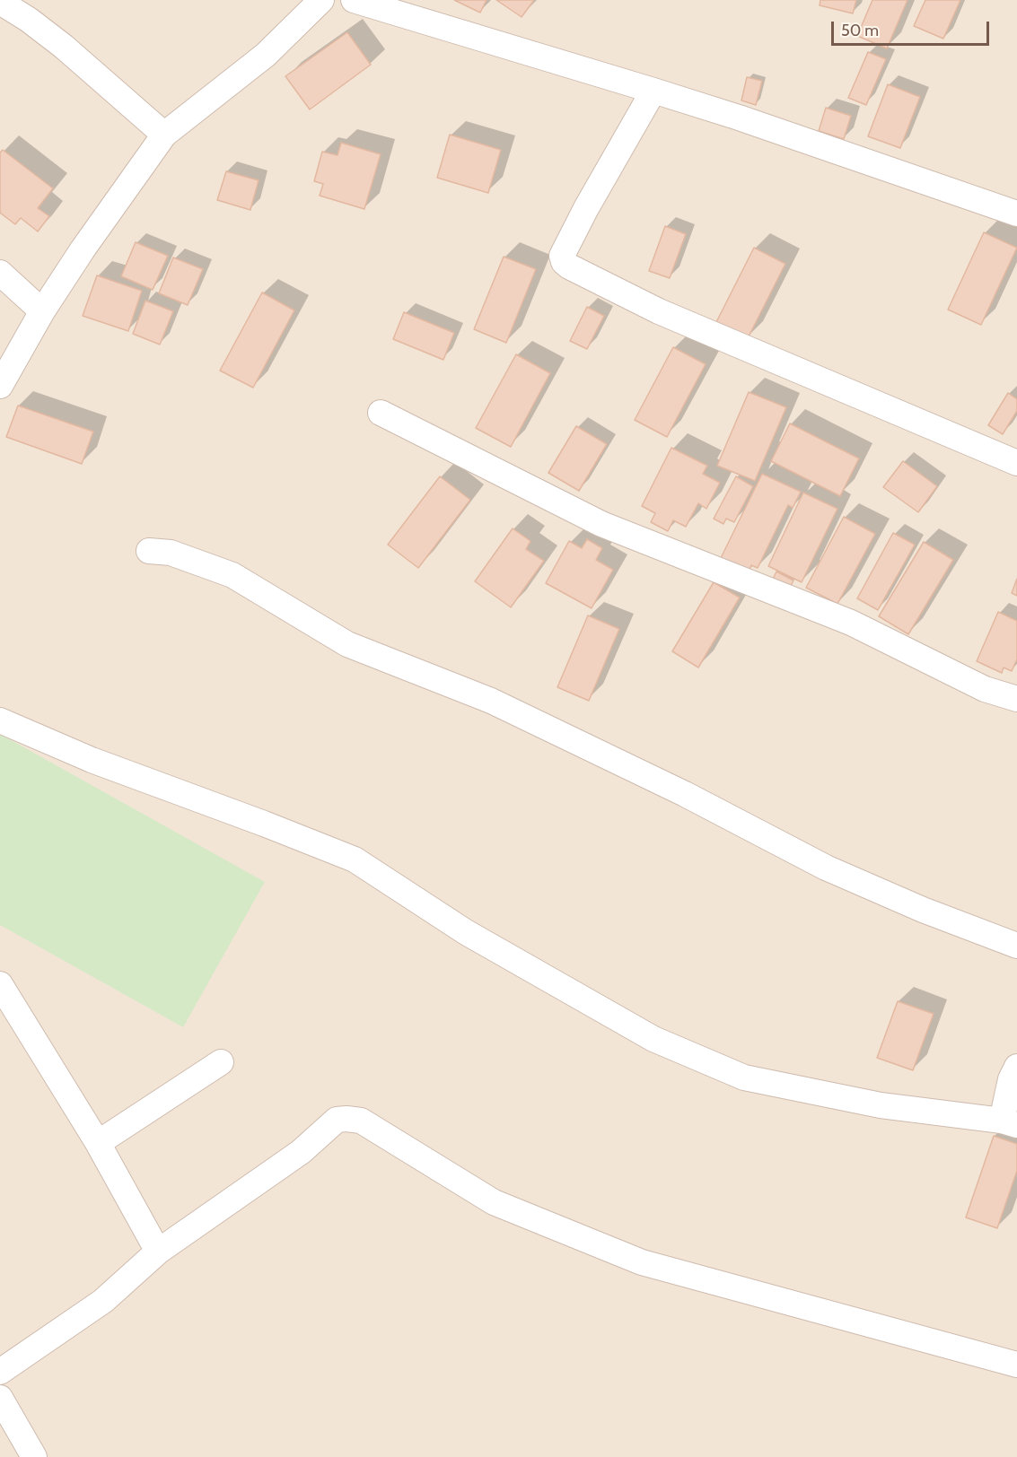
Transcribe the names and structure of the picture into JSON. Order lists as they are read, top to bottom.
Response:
{
  "scale_bar": "50 m"
}
